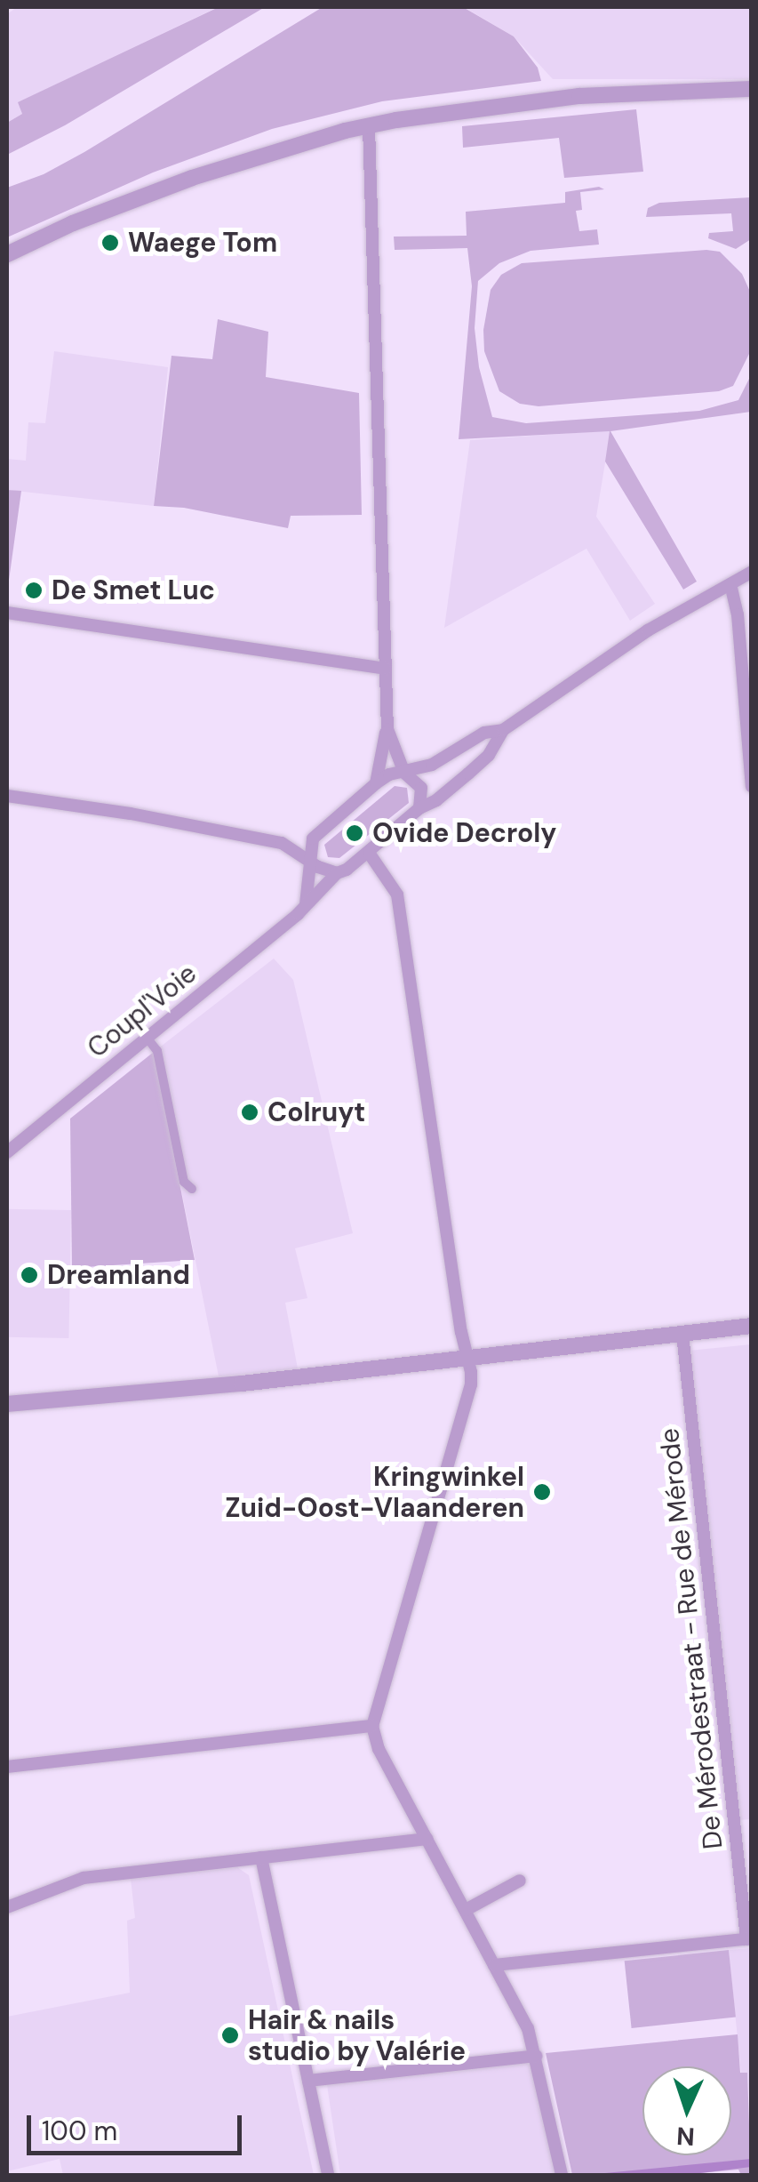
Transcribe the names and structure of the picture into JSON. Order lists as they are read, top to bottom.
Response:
{
  "streets": {
    "street": ["Coupl'Voie", "De Mérodestraat - Rue de Mérode"]
  },
  "places": [
    "Waege Tom",
    "De Smet Luc",
    "Ovide Decroly",
    "Colruyt",
    "Dreamland",
    "Kringwinkel Zuid-Oost-Vlaanderen",
    "Hair & nails studio by Valérie"
  ],
  "scale_bar": "100 m",
  "north": "bottom"
}
